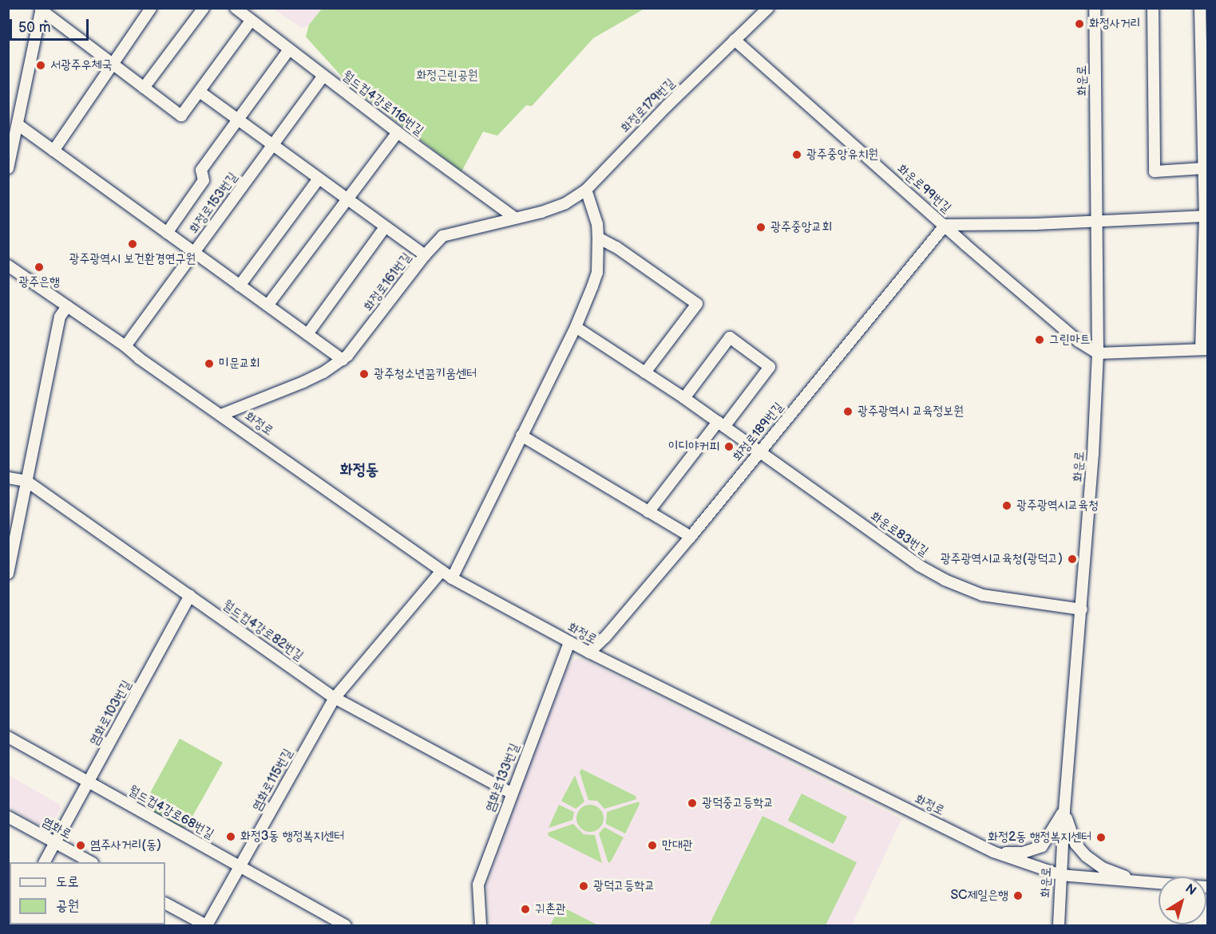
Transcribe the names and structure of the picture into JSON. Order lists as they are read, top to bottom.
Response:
{
  "streets": {
    "street": [
      "화운로",
      "월드컵4강로116번길",
      "화정로179번길",
      "화운로99번길",
      "화정로153번길",
      "화정로161번길",
      "화정로",
      "화정로189번길",
      "화운로83번길",
      "월드컵4강로82번길",
      "염화로103번길",
      "염화로133번길",
      "염화로115번길",
      "월드컵4강로68번길",
      "염화로"
    ]
  },
  "crossings": [
    ["화운로", "화운로99번길"],
    ["화운로", "화정로"],
    ["화운로", "화운로83번길"],
    ["월드컵4강로116번길", "화정로153번길"],
    ["월드컵4강로116번길", "화정로161번길"],
    ["화정로179번길", "화운로99번길"],
    ["화정로179번길", "화정로161번길"],
    ["화운로99번길", "화정로189번길"],
    ["화정로153번길", "화정로"],
    ["화정로161번길", "화정로"],
    ["화정로", "화정로189번길"],
    ["화정로", "염화로133번길"],
    ["화정로", "염화로115번길"],
    ["화정로189번길", "화운로83번길"],
    ["월드컵4강로82번길", "염화로103번길"],
    ["월드컵4강로82번길", "염화로133번길"],
    ["월드컵4강로82번길", "염화로115번길"],
    ["염화로103번길", "월드컵4강로68번길"],
    ["염화로103번길", "염화로"],
    ["염화로115번길", "월드컵4강로68번길"]
  ],
  "districts": ["화정동"],
  "parks": ["화정근린공원"],
  "places": [
    "화정사거리",
    "서광주우체국",
    "광주중앙유치원",
    "광주중앙교회",
    "광주광역시 보건환경연구원",
    "광주은행",
    "그린마트",
    "미문교회",
    "광주청소년꿈키움센터",
    "광주광역시 교육정보원",
    "이디야커피",
    "광주광역시교육청",
    "광주광역시교육청(광덕고)",
    "광덕중고등학교",
    "화정3동 행정복지센터",
    "화정2동 행정복지센터",
    "염주사거리(동)",
    "만대관",
    "광덕고등학교",
    "SC제일은행",
    "귀촌관"
  ],
  "legend": ["도로", "공원"],
  "scale_bar": "50 m",
  "north": "top right"
}
